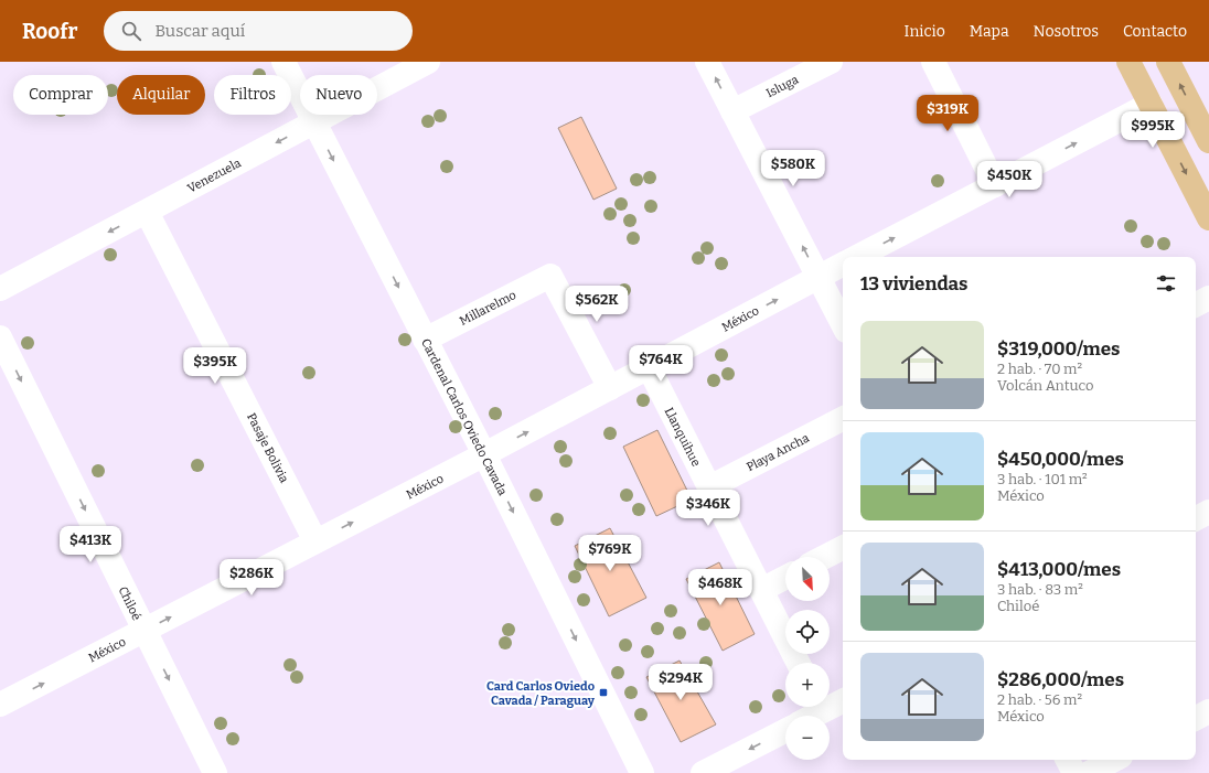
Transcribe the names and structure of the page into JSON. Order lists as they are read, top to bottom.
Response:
{
  "streets": {
    "street": [
      "Isluga",
      "Venezuela",
      "Millarelmo",
      "México",
      "Cardenal Carlos Oviedo Cavada",
      "Llanquihue",
      "Pasaje Bolivia",
      "Playa Ancha",
      "Chiloé"
    ]
  },
  "crossings": [
    ["Venezuela", "Cardenal Carlos Oviedo Cavada"],
    ["Venezuela", "Pasaje Bolivia"],
    ["Millarelmo", "México"],
    ["Millarelmo", "Cardenal Carlos Oviedo Cavada"],
    ["México", "Cardenal Carlos Oviedo Cavada"],
    ["México", "Llanquihue"],
    ["México", "Pasaje Bolivia"],
    ["México", "Chiloé"],
    ["Llanquihue", "Playa Ancha"]
  ],
  "one_way": [
    "Venezuela",
    "México",
    "Cardenal Carlos Oviedo Cavada",
    "Chiloé"
  ],
  "places": {
    "transit": ["Card Carlos Oviedo Cavada / Paraguay"]
  },
  "north": "bottom right",
  "page": {
    "header": "Roofr",
    "search": "Buscar aquí",
    "nav": [
      "Inicio",
      "Mapa",
      "Nosotros",
      "Contacto"
    ],
    "chip": [
      "Comprar",
      "Alquilar",
      "Filtros",
      "Nuevo"
    ],
    "price": [
      "$319K",
      "$995K",
      "$580K",
      "$450K",
      "$562K",
      "$764K",
      "$395K",
      "$346K",
      "$413K",
      "$769K",
      "$286K",
      "$468K",
      "$294K"
    ],
    "heading": "13 viviendas",
    "list": [
      {
        "name": "$319,000/mes",
        "note": "2 hab. · 70 m² · Volcán Antuco"
      },
      {
        "name": "$450,000/mes",
        "note": "3 hab. · 101 m² · México"
      },
      {
        "name": "$413,000/mes",
        "note": "3 hab. · 83 m² · Chiloé"
      },
      {
        "name": "$286,000/mes",
        "note": "2 hab. · 56 m² · México"
      }
    ],
    "map_buttons": ["+", "−"]
  }
}
